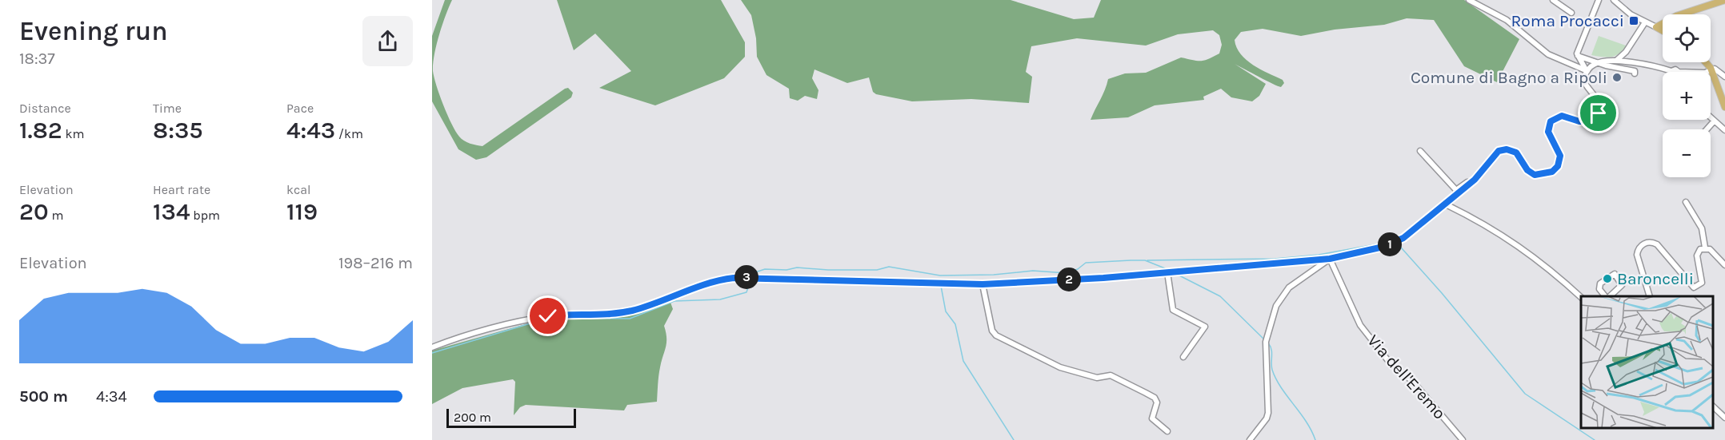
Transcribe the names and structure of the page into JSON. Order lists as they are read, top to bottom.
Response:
{
  "streets": {
    "street": ["Via dell'Eremo"]
  },
  "places": {
    "transit": ["Roma Procacci"],
    "other": ["Comune di Bagno a Ripoli", "Baroncelli"]
  },
  "scale_bar": "200 m",
  "page": {
    "heading": ["Evening run", "18:37"],
    "map_buttons": ["+", "−"],
    "stats": [
      ["Distance", "1.82 km"],
      ["Time", "8:35"],
      ["Pace", "4:43 /km"],
      ["Elevation", "20 m"],
      ["Heart rate", "134 bpm"],
      ["kcal", "119"]
    ],
    "pins": ["1", "3", "2"],
    "chart": ["Elevation", "198–216 m"],
    "list": [
      {
        "name": "500 m",
        "note": "4:34"
      }
    ],
    "scale": "200 m"
  }
}
